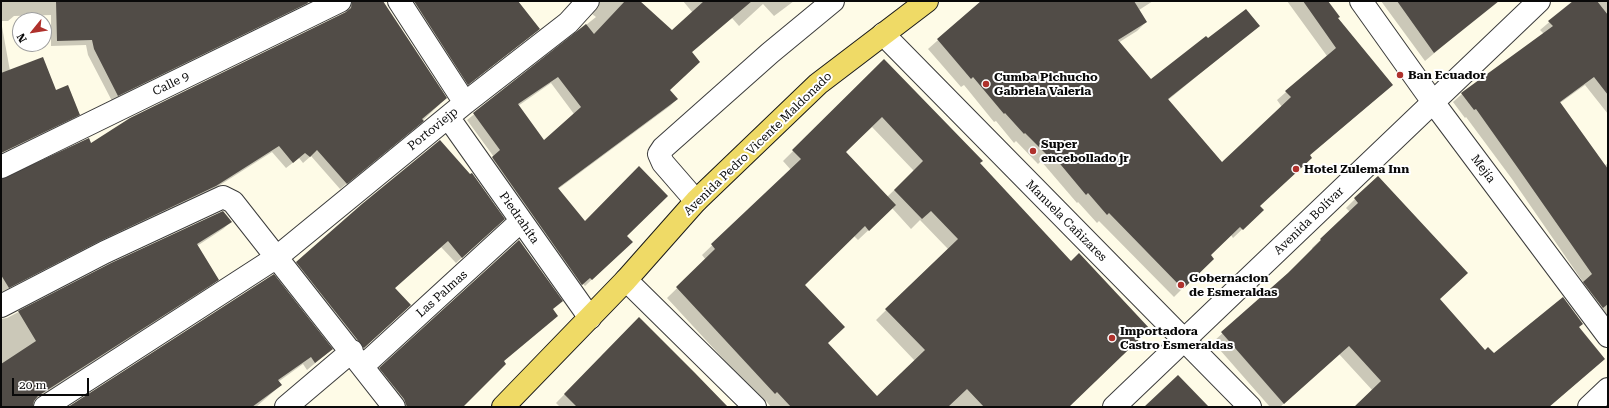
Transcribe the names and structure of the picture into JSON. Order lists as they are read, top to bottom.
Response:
{
  "streets": {
    "main road": ["Avenida Pedro Vicente Maldonado"],
    "street": [
      "Calle 9",
      "Portoviejp",
      "Mejía",
      "Piedrahíta",
      "Manuela Cañizares",
      "Avenida Bolívar",
      "Las Palmas"
    ]
  },
  "crossings": [
    ["Portoviejp", "Piedrahíta"],
    ["Avenida Pedro Vicente Maldonado", "Piedrahíta"],
    ["Avenida Pedro Vicente Maldonado", "Manuela Cañizares"],
    ["Mejía", "Avenida Bolívar"],
    ["Piedrahíta", "Las Palmas"],
    ["Manuela Cañizares", "Avenida Bolívar"]
  ],
  "places": [
    "Ban Ecuador",
    "Cumba Pichucho Gabriela Valeria",
    "Super encebollado jr",
    "Hotel Zulema Inn",
    "Gobernacion de Esmeraldas",
    "Importadora Castro Esmeraldas"
  ],
  "scale_bar": "20 m",
  "north": "bottom left"
}
